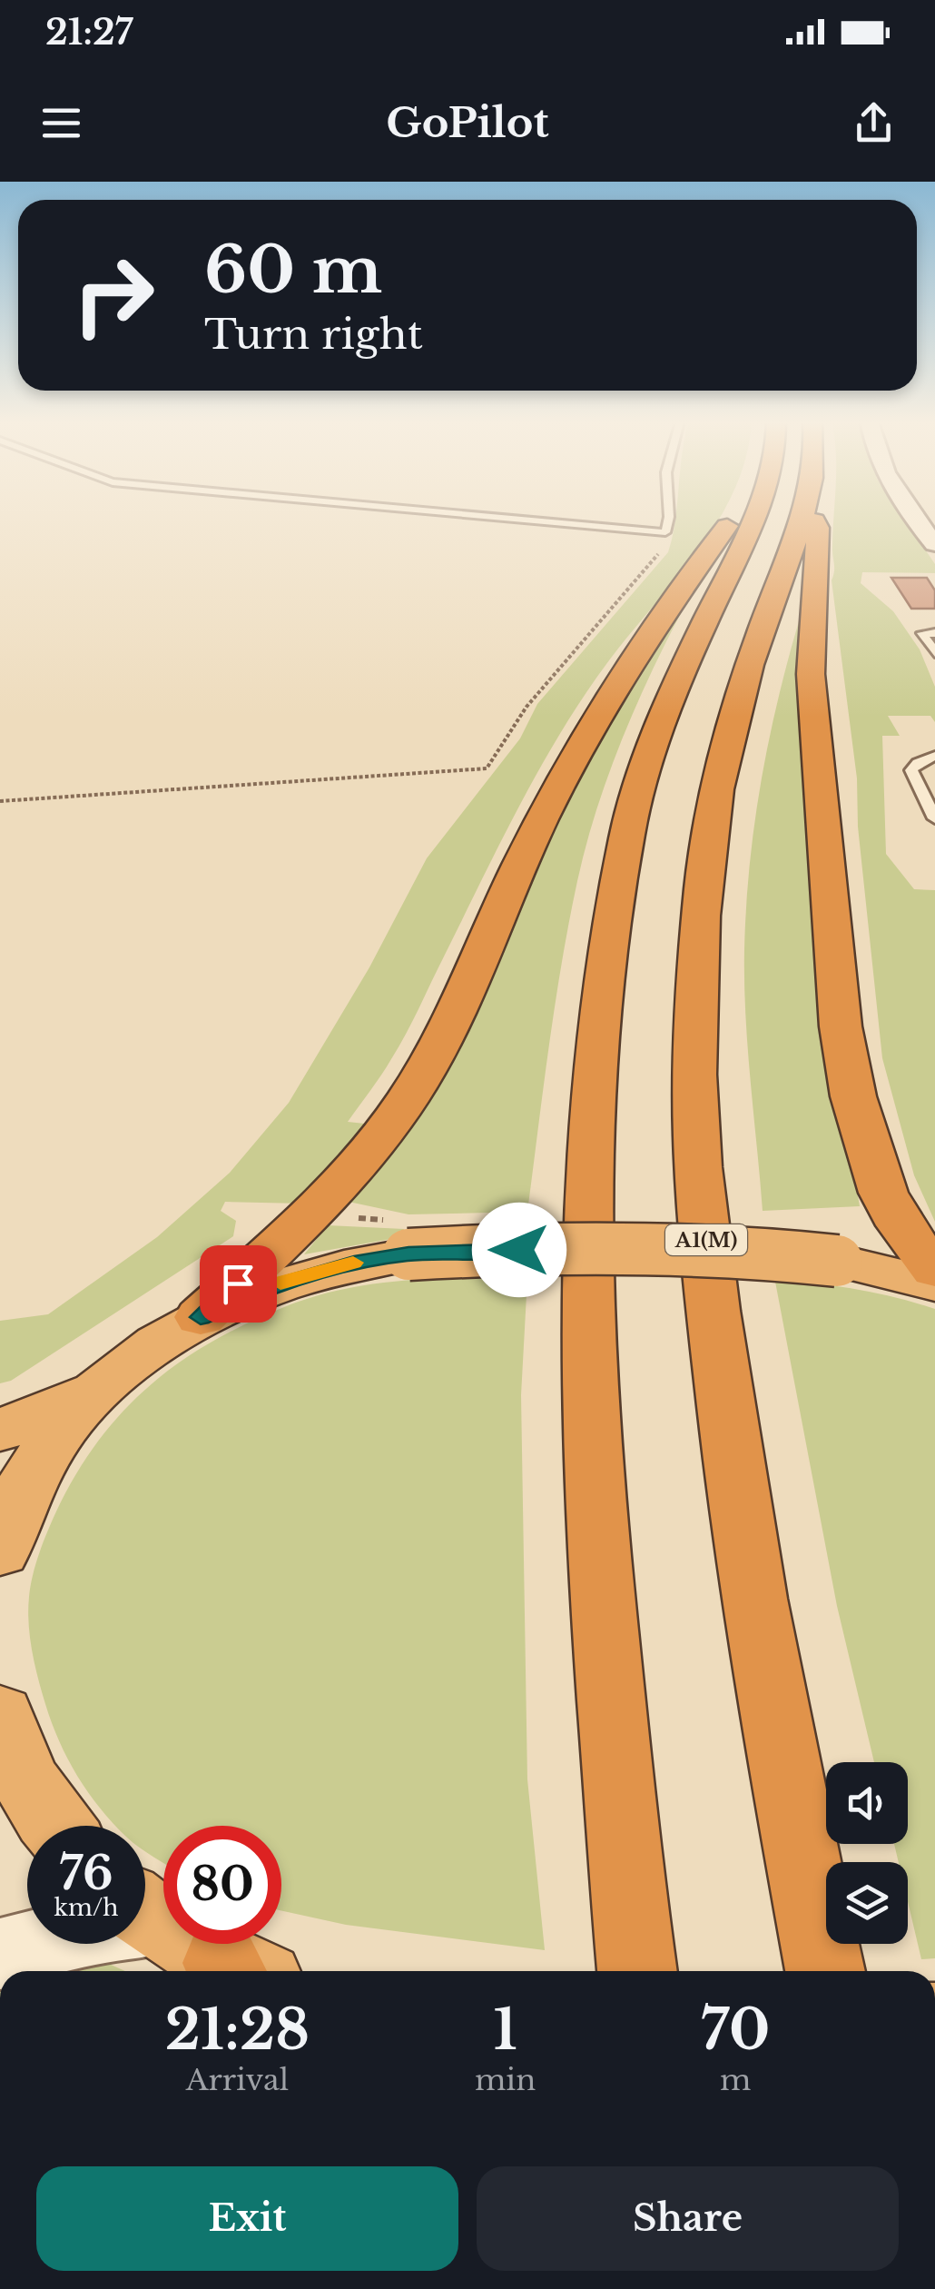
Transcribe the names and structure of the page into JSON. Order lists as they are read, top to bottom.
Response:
{
  "streets": {
    "highway": ["A1(M)"]
  },
  "page": {
    "status": "21:27",
    "header": "GoPilot",
    "turn": ["60 m", "Turn right"],
    "speed": "76 km/h",
    "limit": "80",
    "eta": [
      "21:28",
      "Arrival",
      "1",
      "min",
      "70",
      "m"
    ],
    "buttons": ["Exit", "Share"]
  }
}
